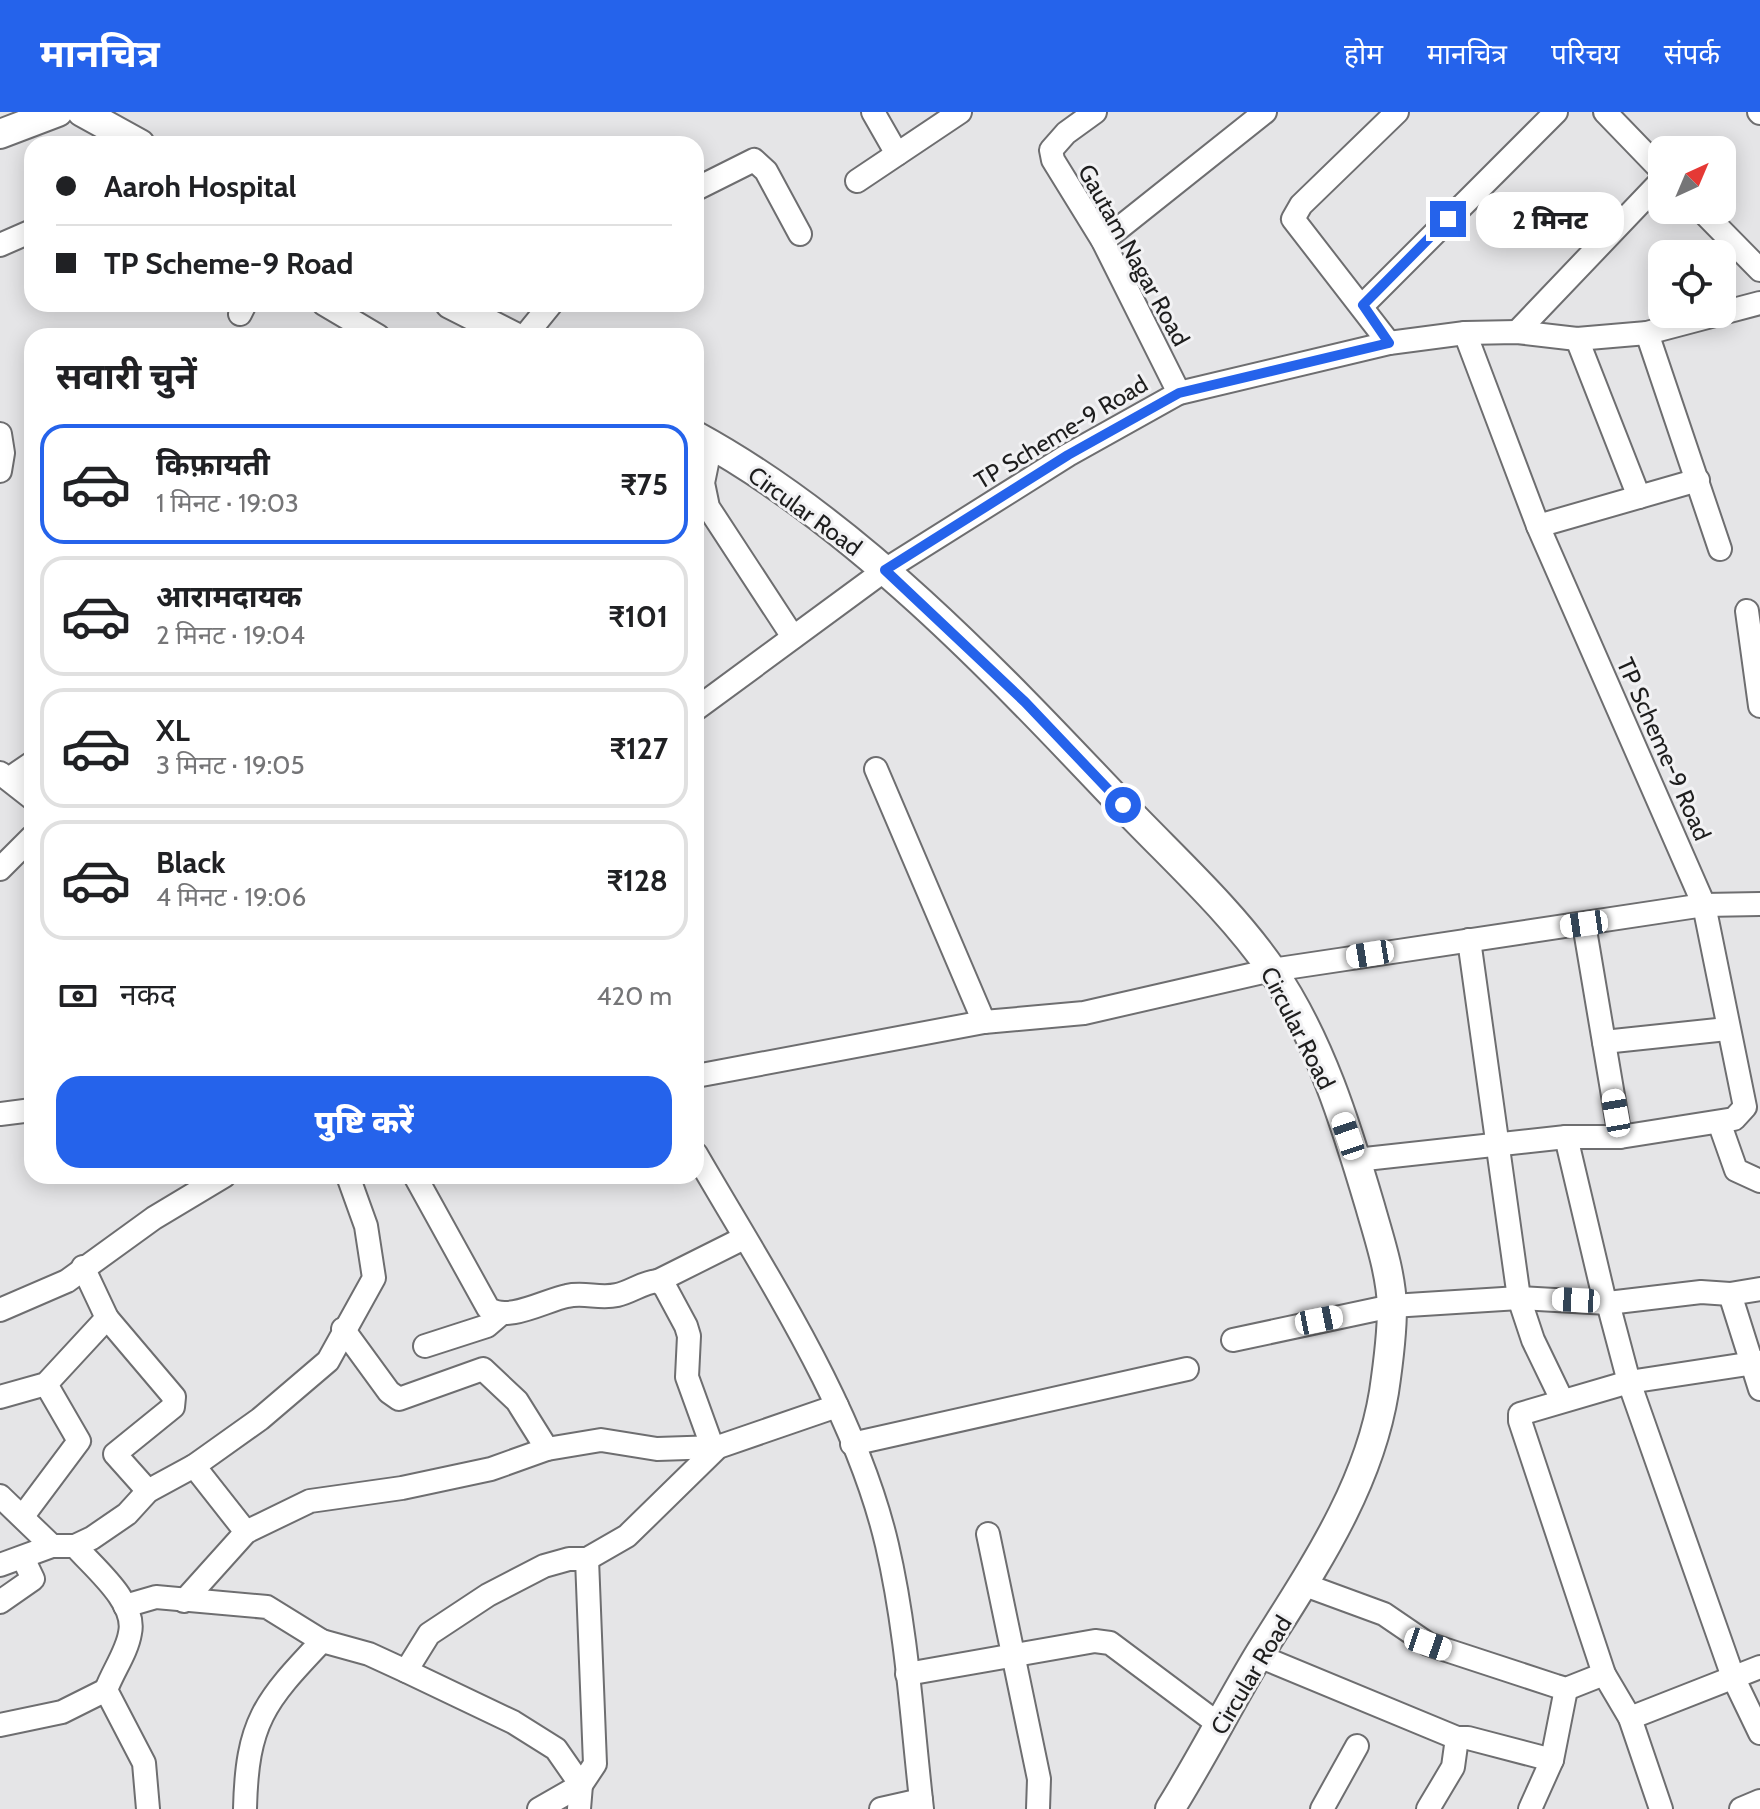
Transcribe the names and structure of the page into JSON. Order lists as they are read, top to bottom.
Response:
{
  "streets": {
    "main road": ["Circular Road"],
    "street": ["Gautam Nagar Road", "TP Scheme-9 Road"]
  },
  "crossings": [
    ["Gautam Nagar Road", "TP Scheme-9 Road"],
    ["TP Scheme-9 Road", "Circular Road"]
  ],
  "north": "top right",
  "page": {
    "header": "मानचित्र",
    "nav": [
      "होम",
      "मानचित्र",
      "परिचय",
      "संपर्क"
    ],
    "banner": ["Aaroh Hospital", "TP Scheme-9 Road"],
    "bubble": "2 मिनट",
    "heading": "सवारी चुनें",
    "list": [
      {
        "name": "किफ़ायती",
        "note": "1 मिनट · 19:03",
        "value": "₹75"
      },
      {
        "name": "आरामदायक",
        "note": "2 मिनट · 19:04",
        "value": "₹101"
      },
      {
        "name": "XL",
        "note": "3 मिनट · 19:05",
        "value": "₹127"
      },
      {
        "name": "Black",
        "note": "4 मिनट · 19:06",
        "value": "₹128"
      }
    ],
    "pay": ["नकद", "420 m"],
    "buttons": "पुष्टि करें"
  }
}
